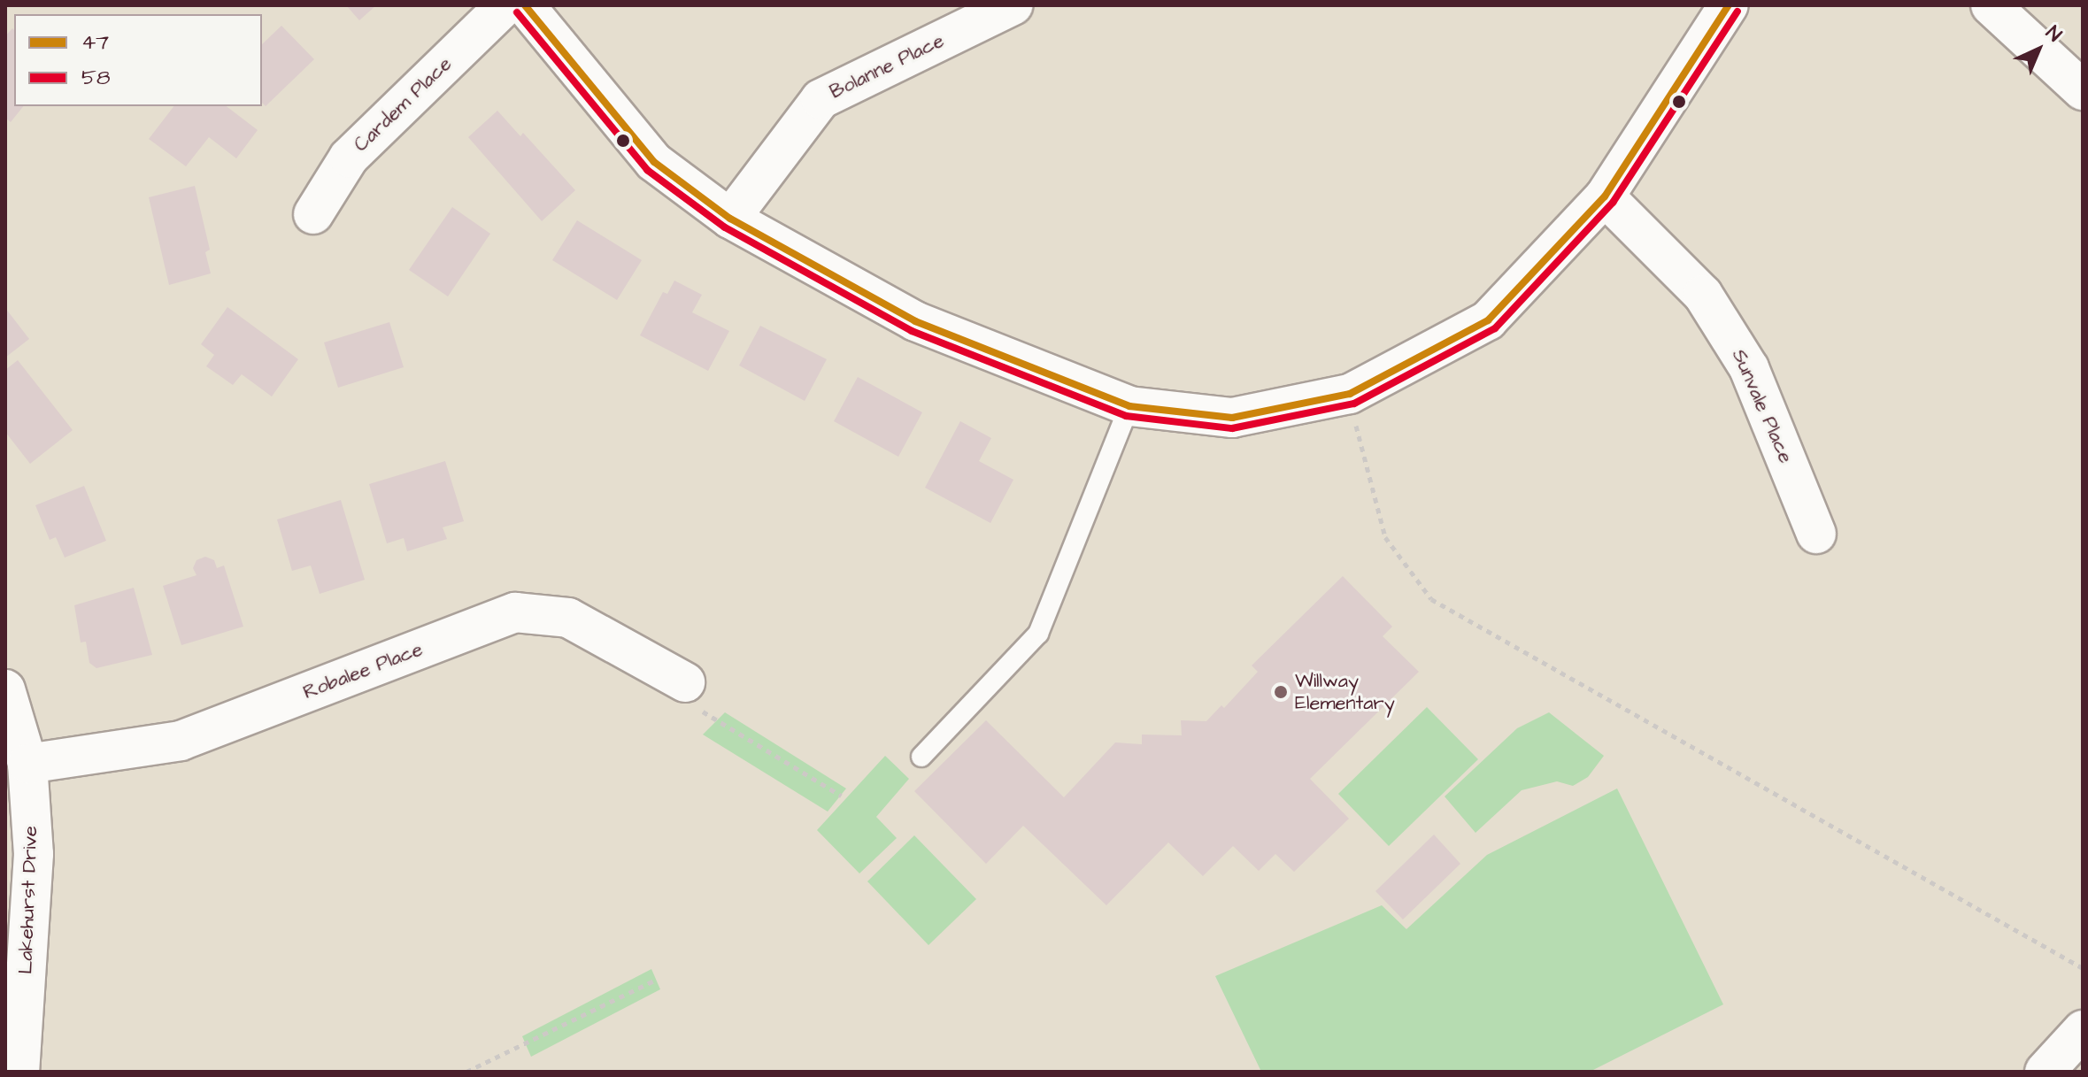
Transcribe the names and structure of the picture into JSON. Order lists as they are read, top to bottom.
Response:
{
  "streets": {
    "street": [
      "Bolanne Place",
      "Cardem Place",
      "Sunvale Place",
      "Robalee Place",
      "Lakehurst Drive"
    ]
  },
  "crossings": [
    ["Robalee Place", "Lakehurst Drive"]
  ],
  "places": ["Willway Elementary"],
  "lines": ["transit line 47", "transit line 58"],
  "legend": ["47", "58"],
  "north": "top right"
}
